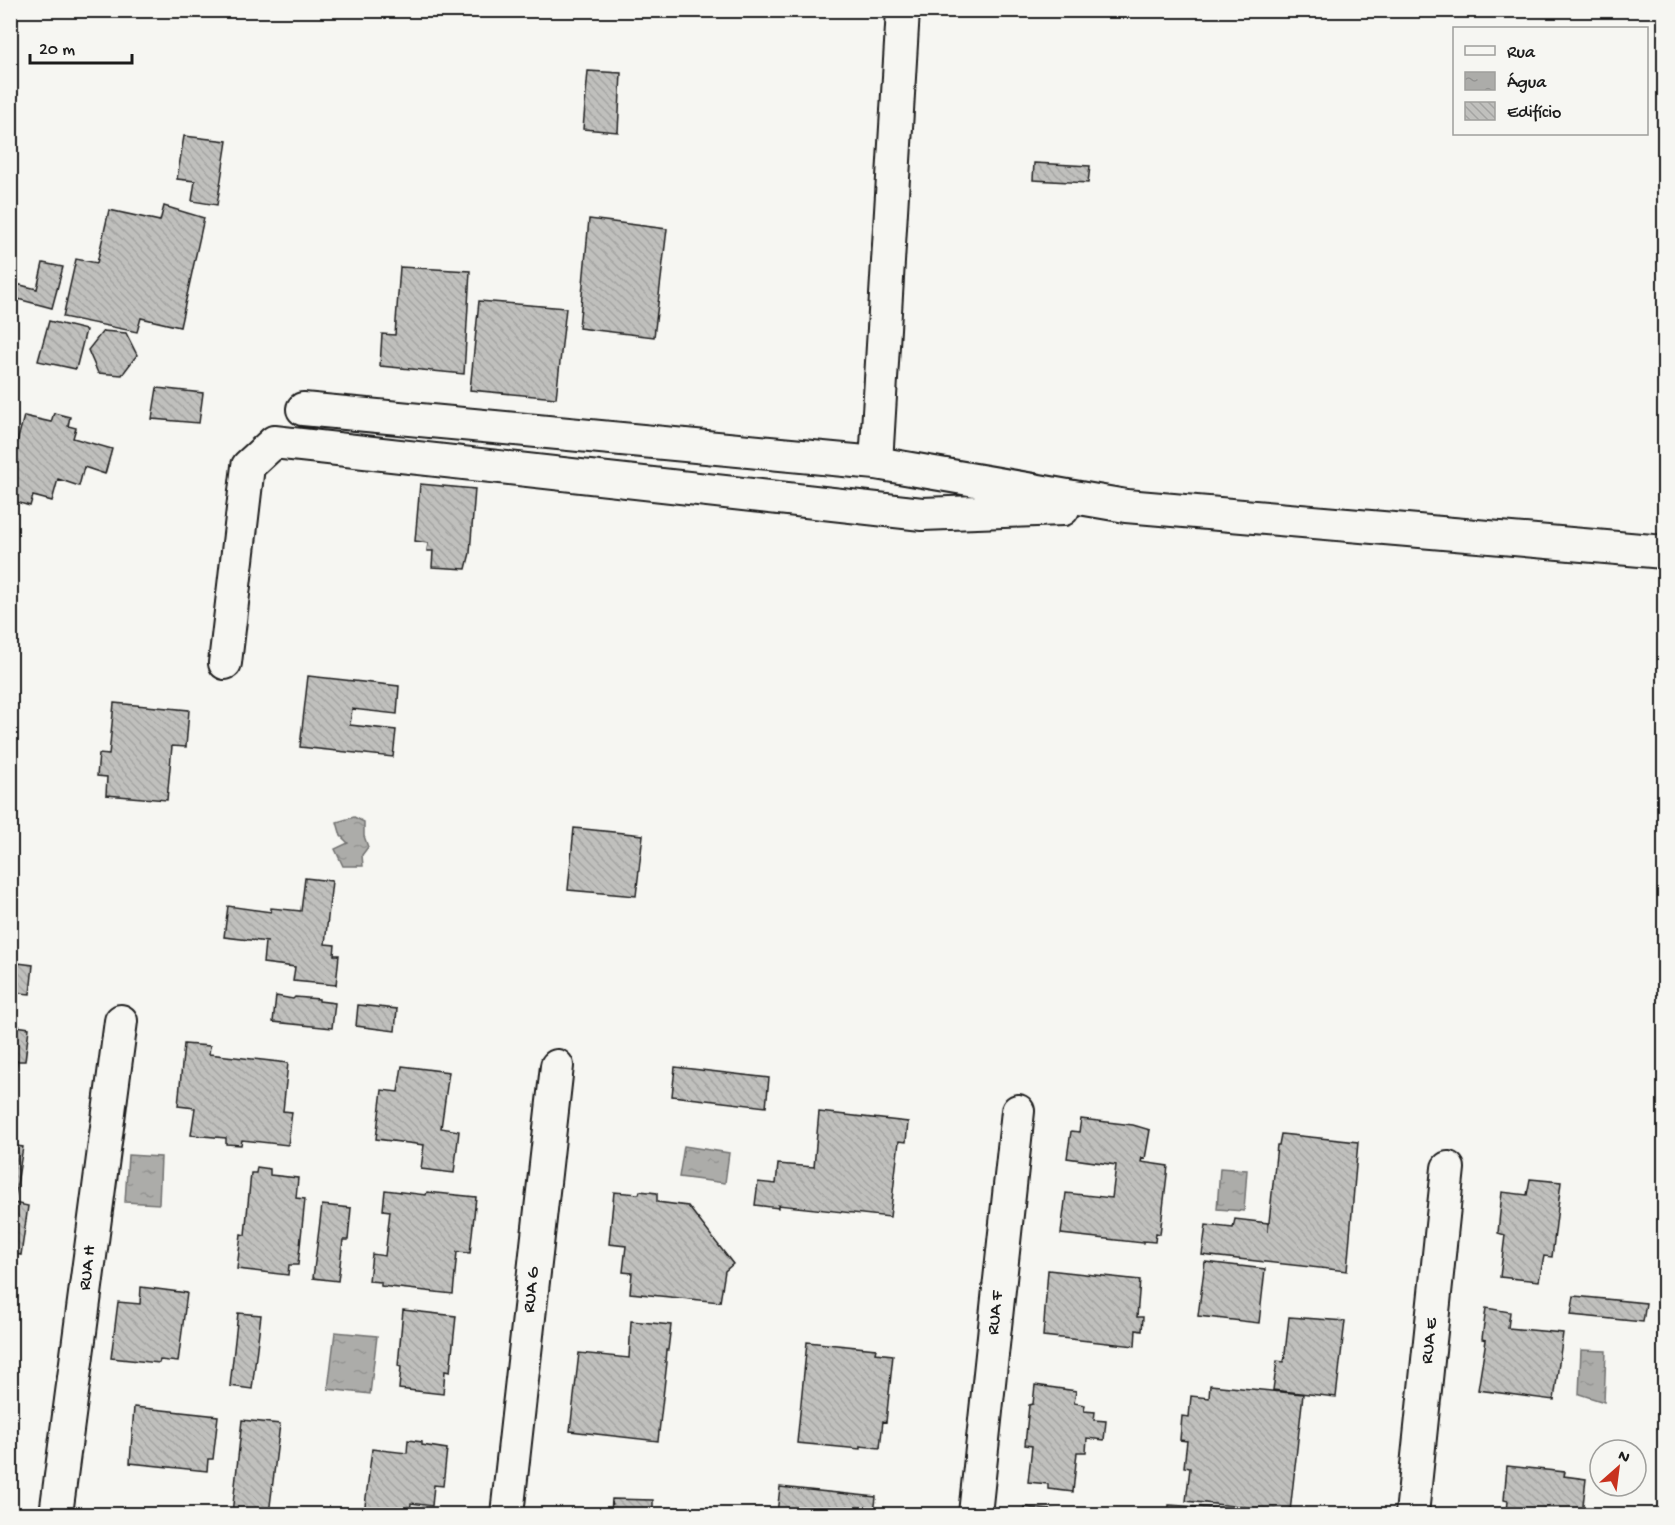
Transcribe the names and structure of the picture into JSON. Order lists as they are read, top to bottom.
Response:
{
  "streets": {
    "street": [
      "RUA H",
      "RUA G",
      "RUA F",
      "RUA E"
    ]
  },
  "legend": ["Rua", "Água", "Edifício"],
  "scale_bar": "20 m",
  "north": "top right"
}
